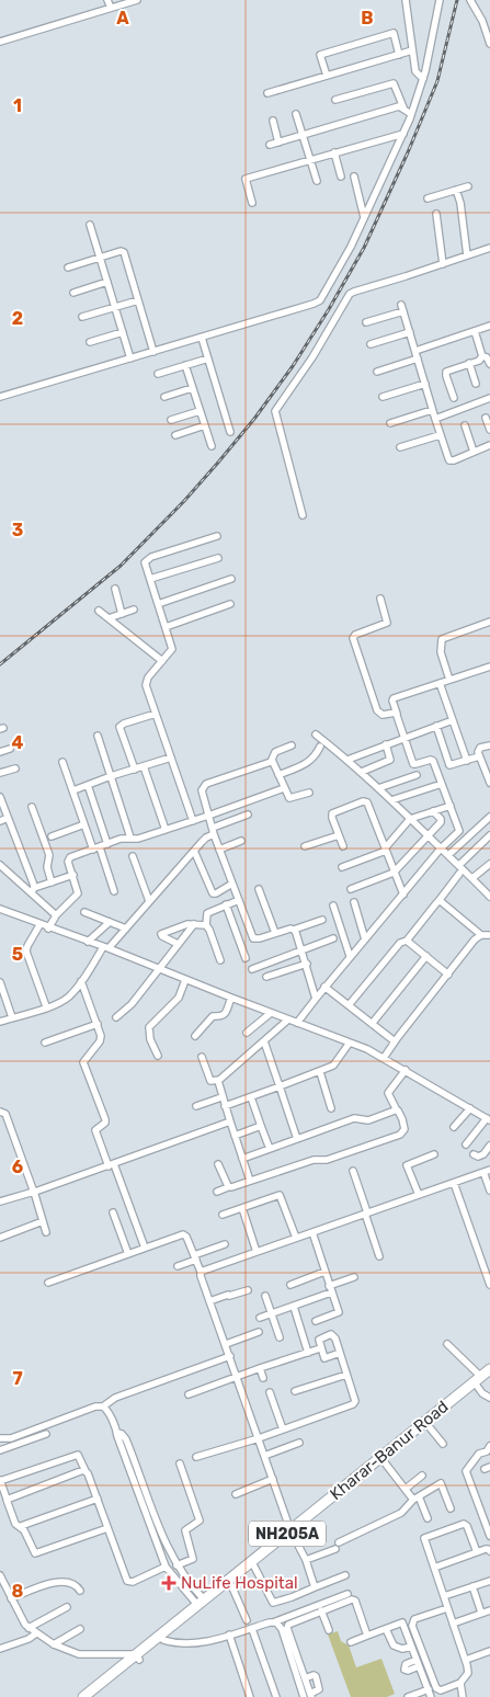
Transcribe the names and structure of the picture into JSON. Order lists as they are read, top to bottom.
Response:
{
  "streets": {
    "highway": ["Kharar-Banur Road", "NH205A"]
  },
  "crossings": [
    ["Kharar-Banur Road", "NH205A"]
  ],
  "places": {
    "health": ["NuLife Hospital"]
  },
  "grid": {
    "columns": ["A", "B"],
    "rows": [
      "1",
      "2",
      "3",
      "4",
      "5",
      "6",
      "7",
      "8"
    ]
  }
}
